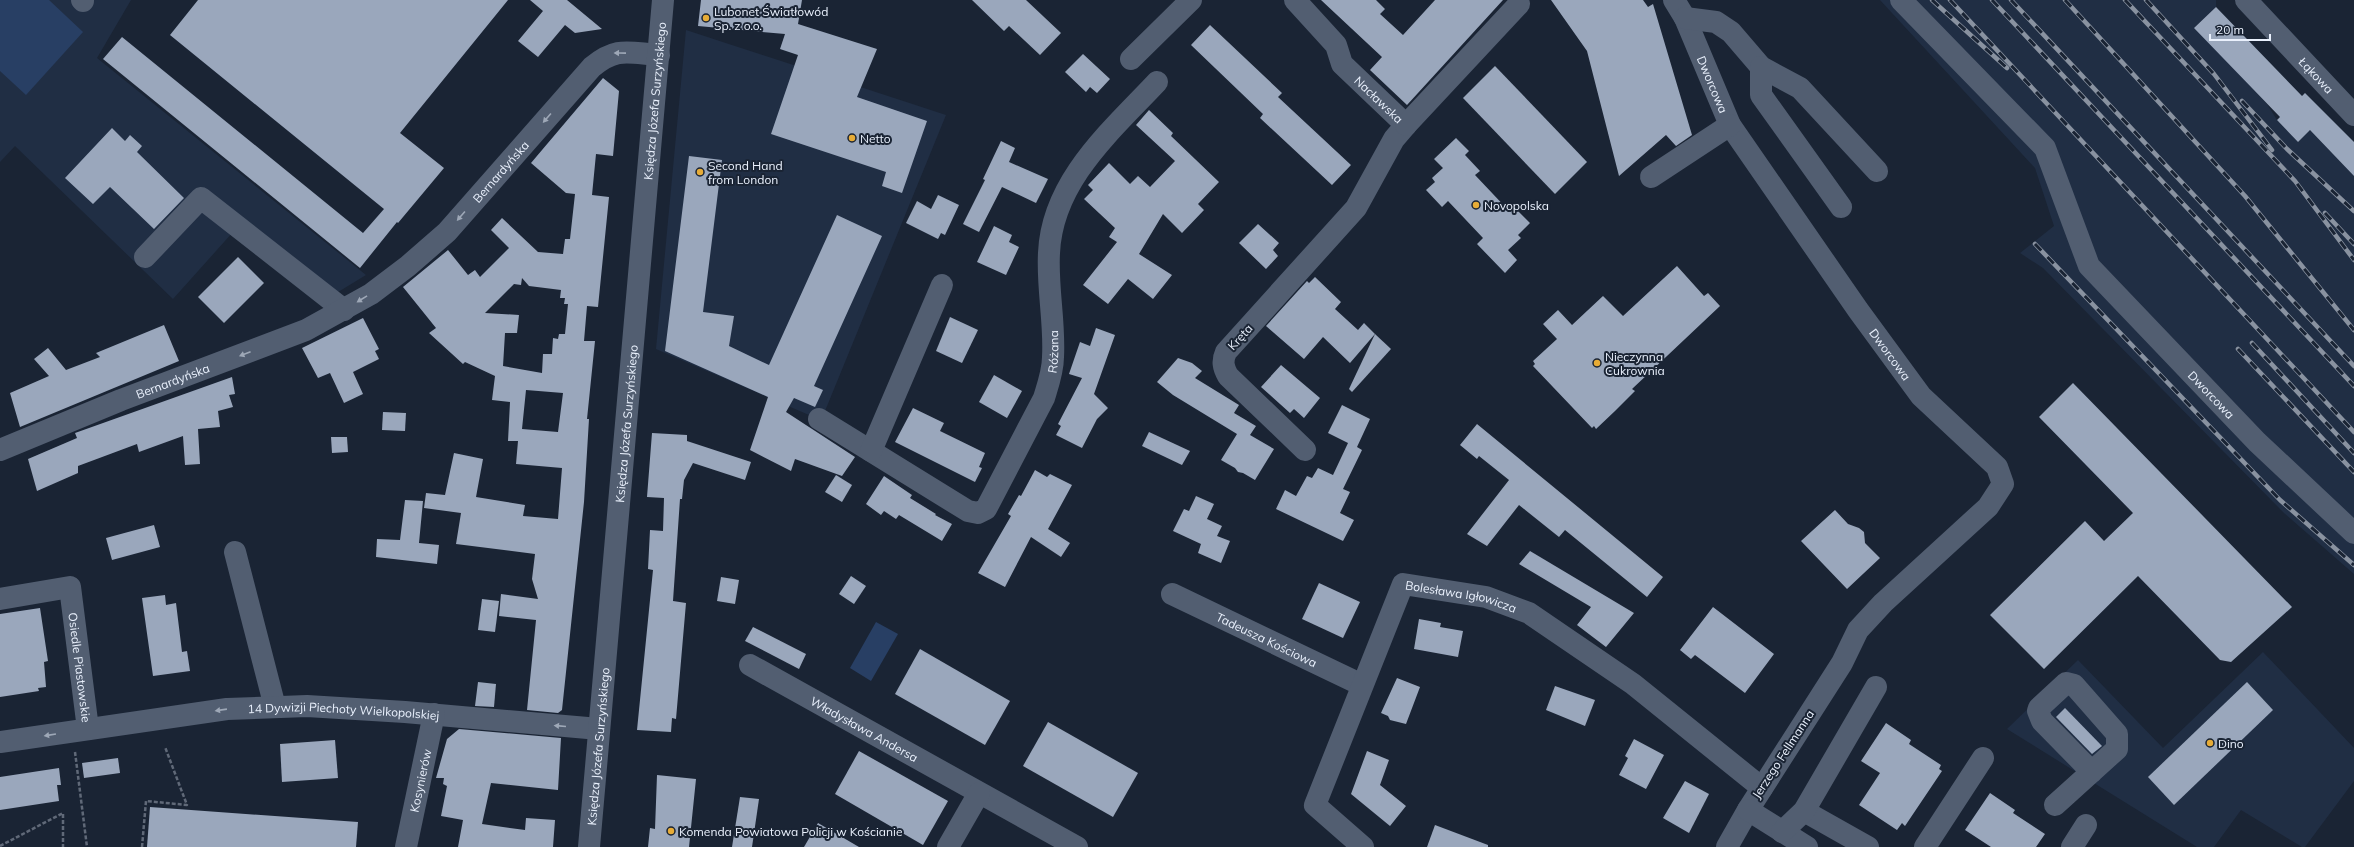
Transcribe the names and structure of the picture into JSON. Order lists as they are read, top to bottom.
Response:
{
  "streets": {
    "street": [
      "Łąkowa",
      "Dworcowa",
      "Nacławska",
      "Księdza Józefa Surzyńskiego",
      "Bernardyńska",
      "Kręta",
      "Różana",
      "Bolesława Igłowicza",
      "Tadeusza Kościowa",
      "Osiedle Piastowskie",
      "14 Dywizji Piechoty Wielkopolskiej",
      "Władysława Andersa",
      "Jerzego Fellmanna",
      "Kosynierów"
    ]
  },
  "crossings": [
    ["Dworcowa", "Jerzego Fellmanna"],
    ["Nacławska", "Kręta"],
    ["Księdza Józefa Surzyńskiego", "Bernardyńska"],
    ["Księdza Józefa Surzyńskiego", "14 Dywizji Piechoty Wielkopolskiej"],
    ["Bolesława Igłowicza", "Tadeusza Kościowa"],
    ["Bolesława Igłowicza", "Jerzego Fellmanna"],
    ["Osiedle Piastowskie", "14 Dywizji Piechoty Wielkopolskiej"],
    ["14 Dywizji Piechoty Wielkopolskiej", "Kosynierów"]
  ],
  "one_way": ["Bernardyńska", "14 Dywizji Piechoty Wielkopolskiej"],
  "places": [
    "Lubonet Światłowód Sp. z o.o.",
    "Netto",
    "Second Hand from London",
    "Novopolska",
    "Nieczynna Cukrownia",
    "Dino",
    "Komenda Powiatowa Policji w Kościanie"
  ],
  "scale_bar": "20 m"
}
